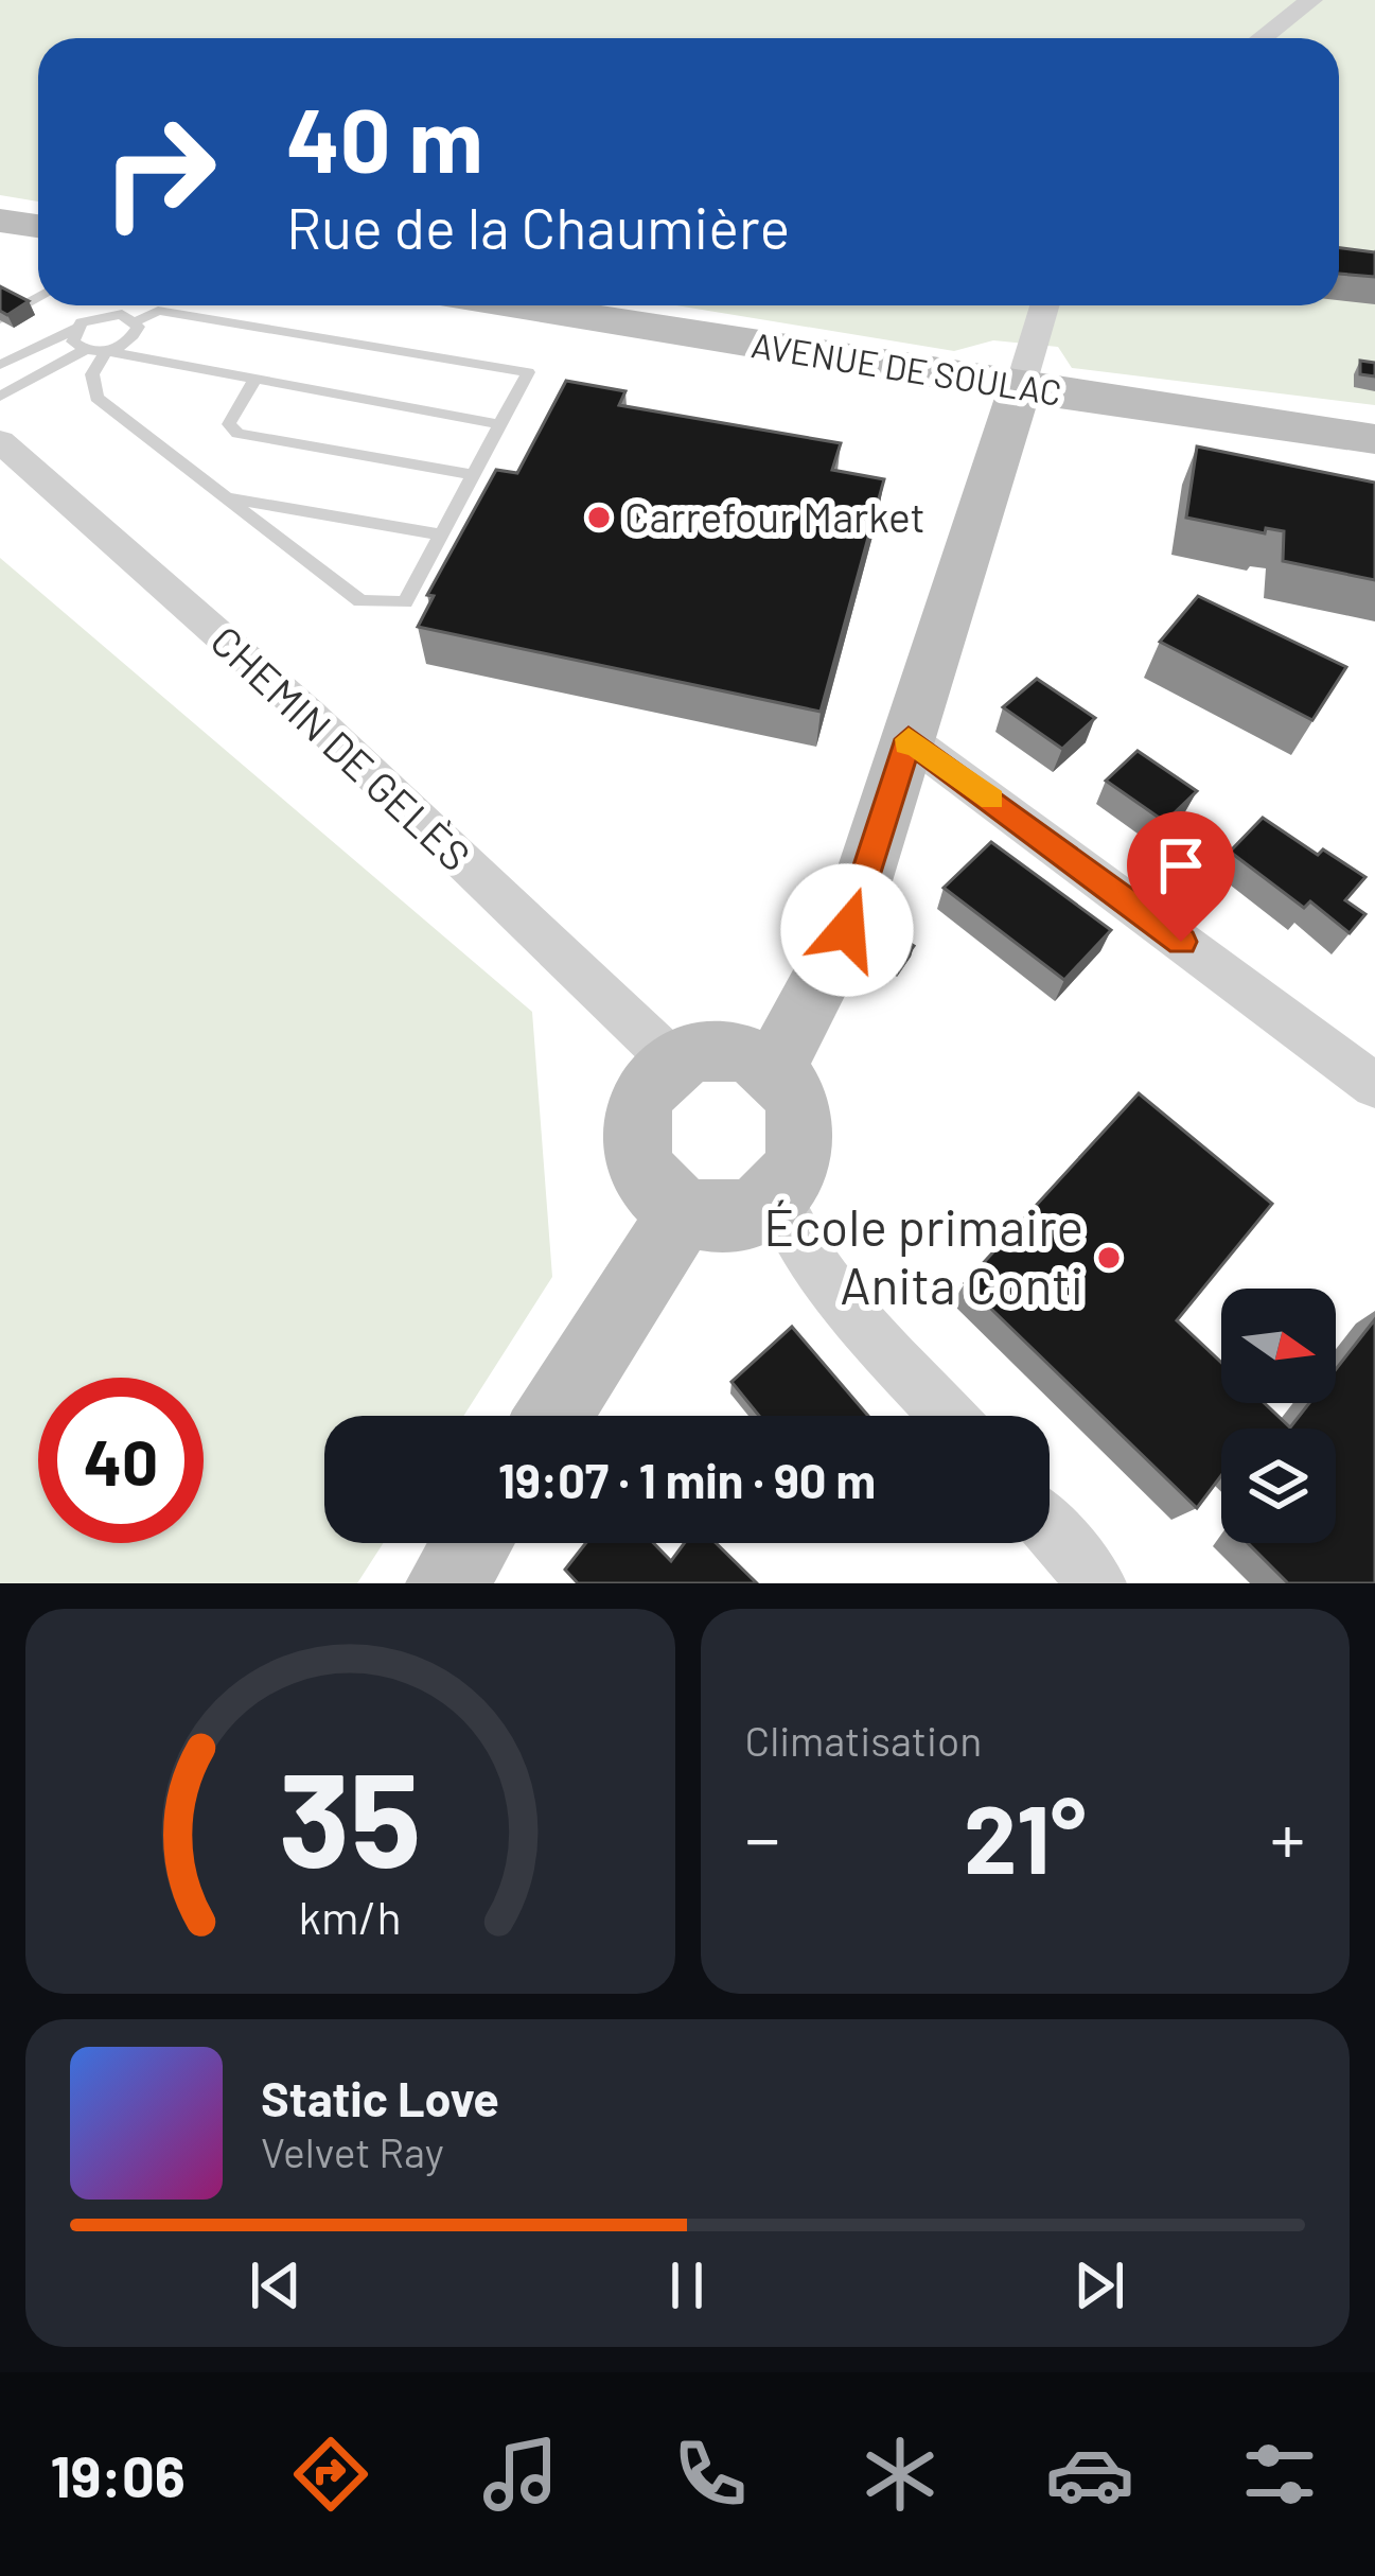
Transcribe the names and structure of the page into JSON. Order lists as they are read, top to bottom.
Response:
{
  "streets": {
    "street": ["AVENUE DE SOULAC", "CHEMIN DE GELÈS"]
  },
  "places": ["Carrefour Market", "École primaire Anita Conti"],
  "north": "right",
  "page": {
    "turn": ["40 m", "Rue de la Chaumière"],
    "limit": "40",
    "trip": "19:07 · 1 min · 90 m",
    "tile": "Climatisation",
    "heat": ["−", "21°", "+"],
    "song": ["Static Love", "Velvet Ray"],
    "tabs": "19:06",
    "gauge": ["35", "km/h"]
  }
}
